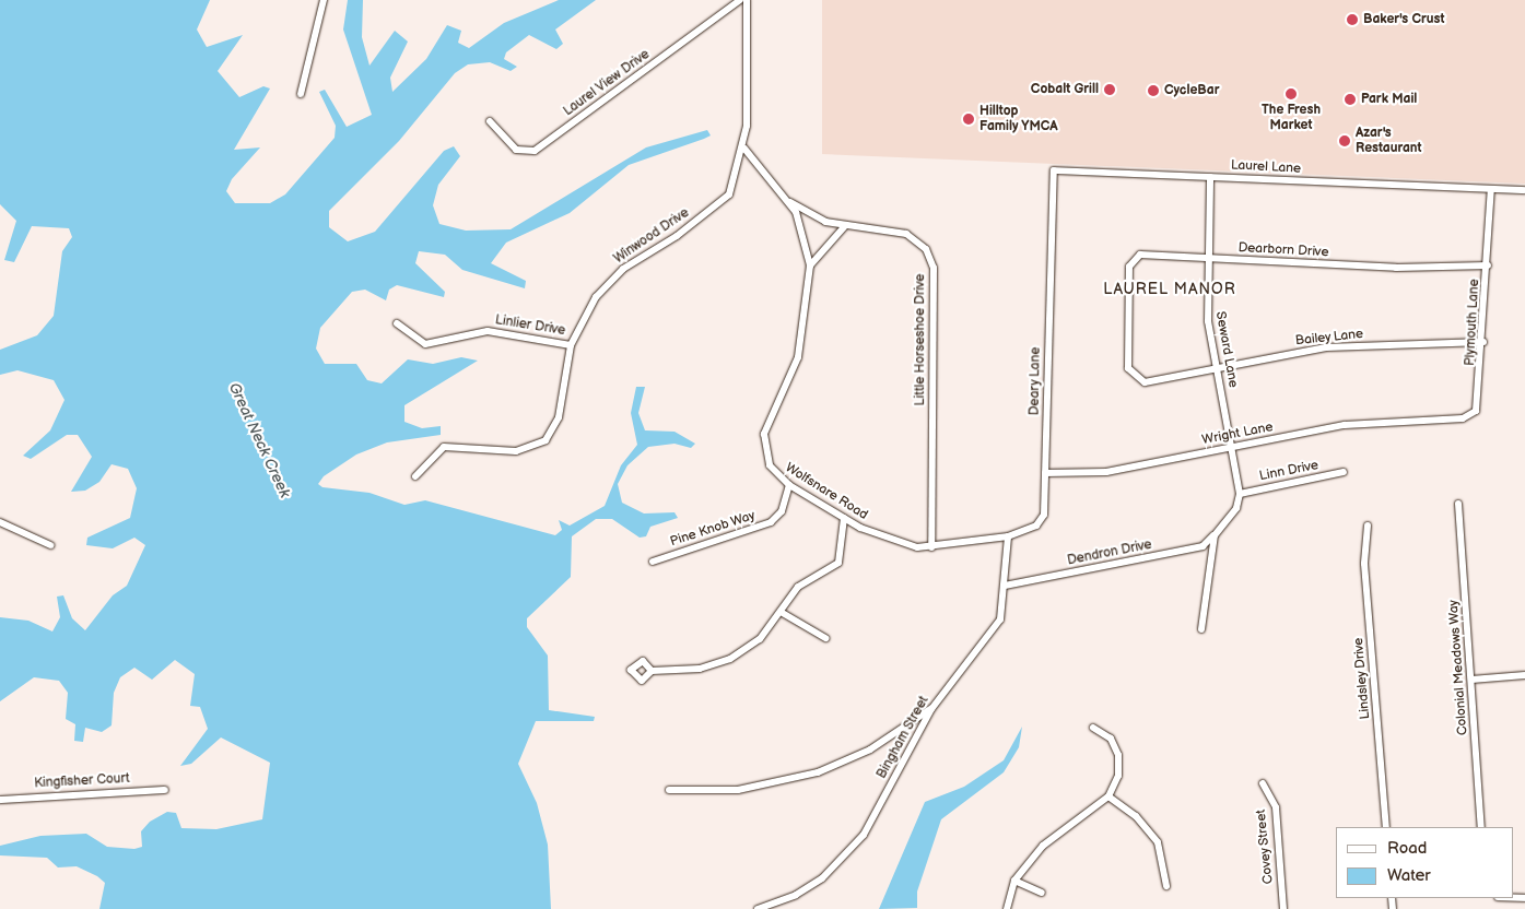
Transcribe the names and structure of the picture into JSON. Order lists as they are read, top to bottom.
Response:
{
  "streets": {
    "street": [
      "Laurel View Drive",
      "Laurel Lane",
      "Winwood Drive",
      "Dearborn Drive",
      "Plymouth Lane",
      "Linlier Drive",
      "Bailey Lane",
      "Little Horseshoe Drive",
      "Seward Lane",
      "Deary Lane",
      "Wright Lane",
      "Linn Drive",
      "Wolfsnare Road",
      "Pine Knob Way",
      "Dendron Drive",
      "Colonial Meadows Way",
      "Lindsley Drive",
      "Bingham Street",
      "Kingfisher Court",
      "Covey Street"
    ]
  },
  "crossings": [
    ["Laurel Lane", "Plymouth Lane"],
    ["Laurel Lane", "Seward Lane"],
    ["Laurel Lane", "Deary Lane"],
    ["Winwood Drive", "Linlier Drive"],
    ["Winwood Drive", "Wolfsnare Road"],
    ["Dearborn Drive", "Plymouth Lane"],
    ["Dearborn Drive", "Bailey Lane"],
    ["Dearborn Drive", "Seward Lane"],
    ["Plymouth Lane", "Bailey Lane"],
    ["Plymouth Lane", "Wright Lane"],
    ["Bailey Lane", "Seward Lane"],
    ["Little Horseshoe Drive", "Wolfsnare Road"],
    ["Seward Lane", "Wright Lane"],
    ["Seward Lane", "Linn Drive"],
    ["Deary Lane", "Wright Lane"],
    ["Deary Lane", "Wolfsnare Road"],
    ["Wolfsnare Road", "Pine Knob Way"],
    ["Wolfsnare Road", "Bingham Street"],
    ["Dendron Drive", "Bingham Street"]
  ],
  "districts": ["LAUREL MANOR"],
  "water": ["Great Neck Creek"],
  "places": [
    "Baker's Crust",
    "Cobalt Grill",
    "CycleBar",
    "The Fresh Market",
    "Park Mail",
    "Hilltop Family YMCA",
    "Azar's Restaurant"
  ],
  "legend": ["Road", "Water"]
}
